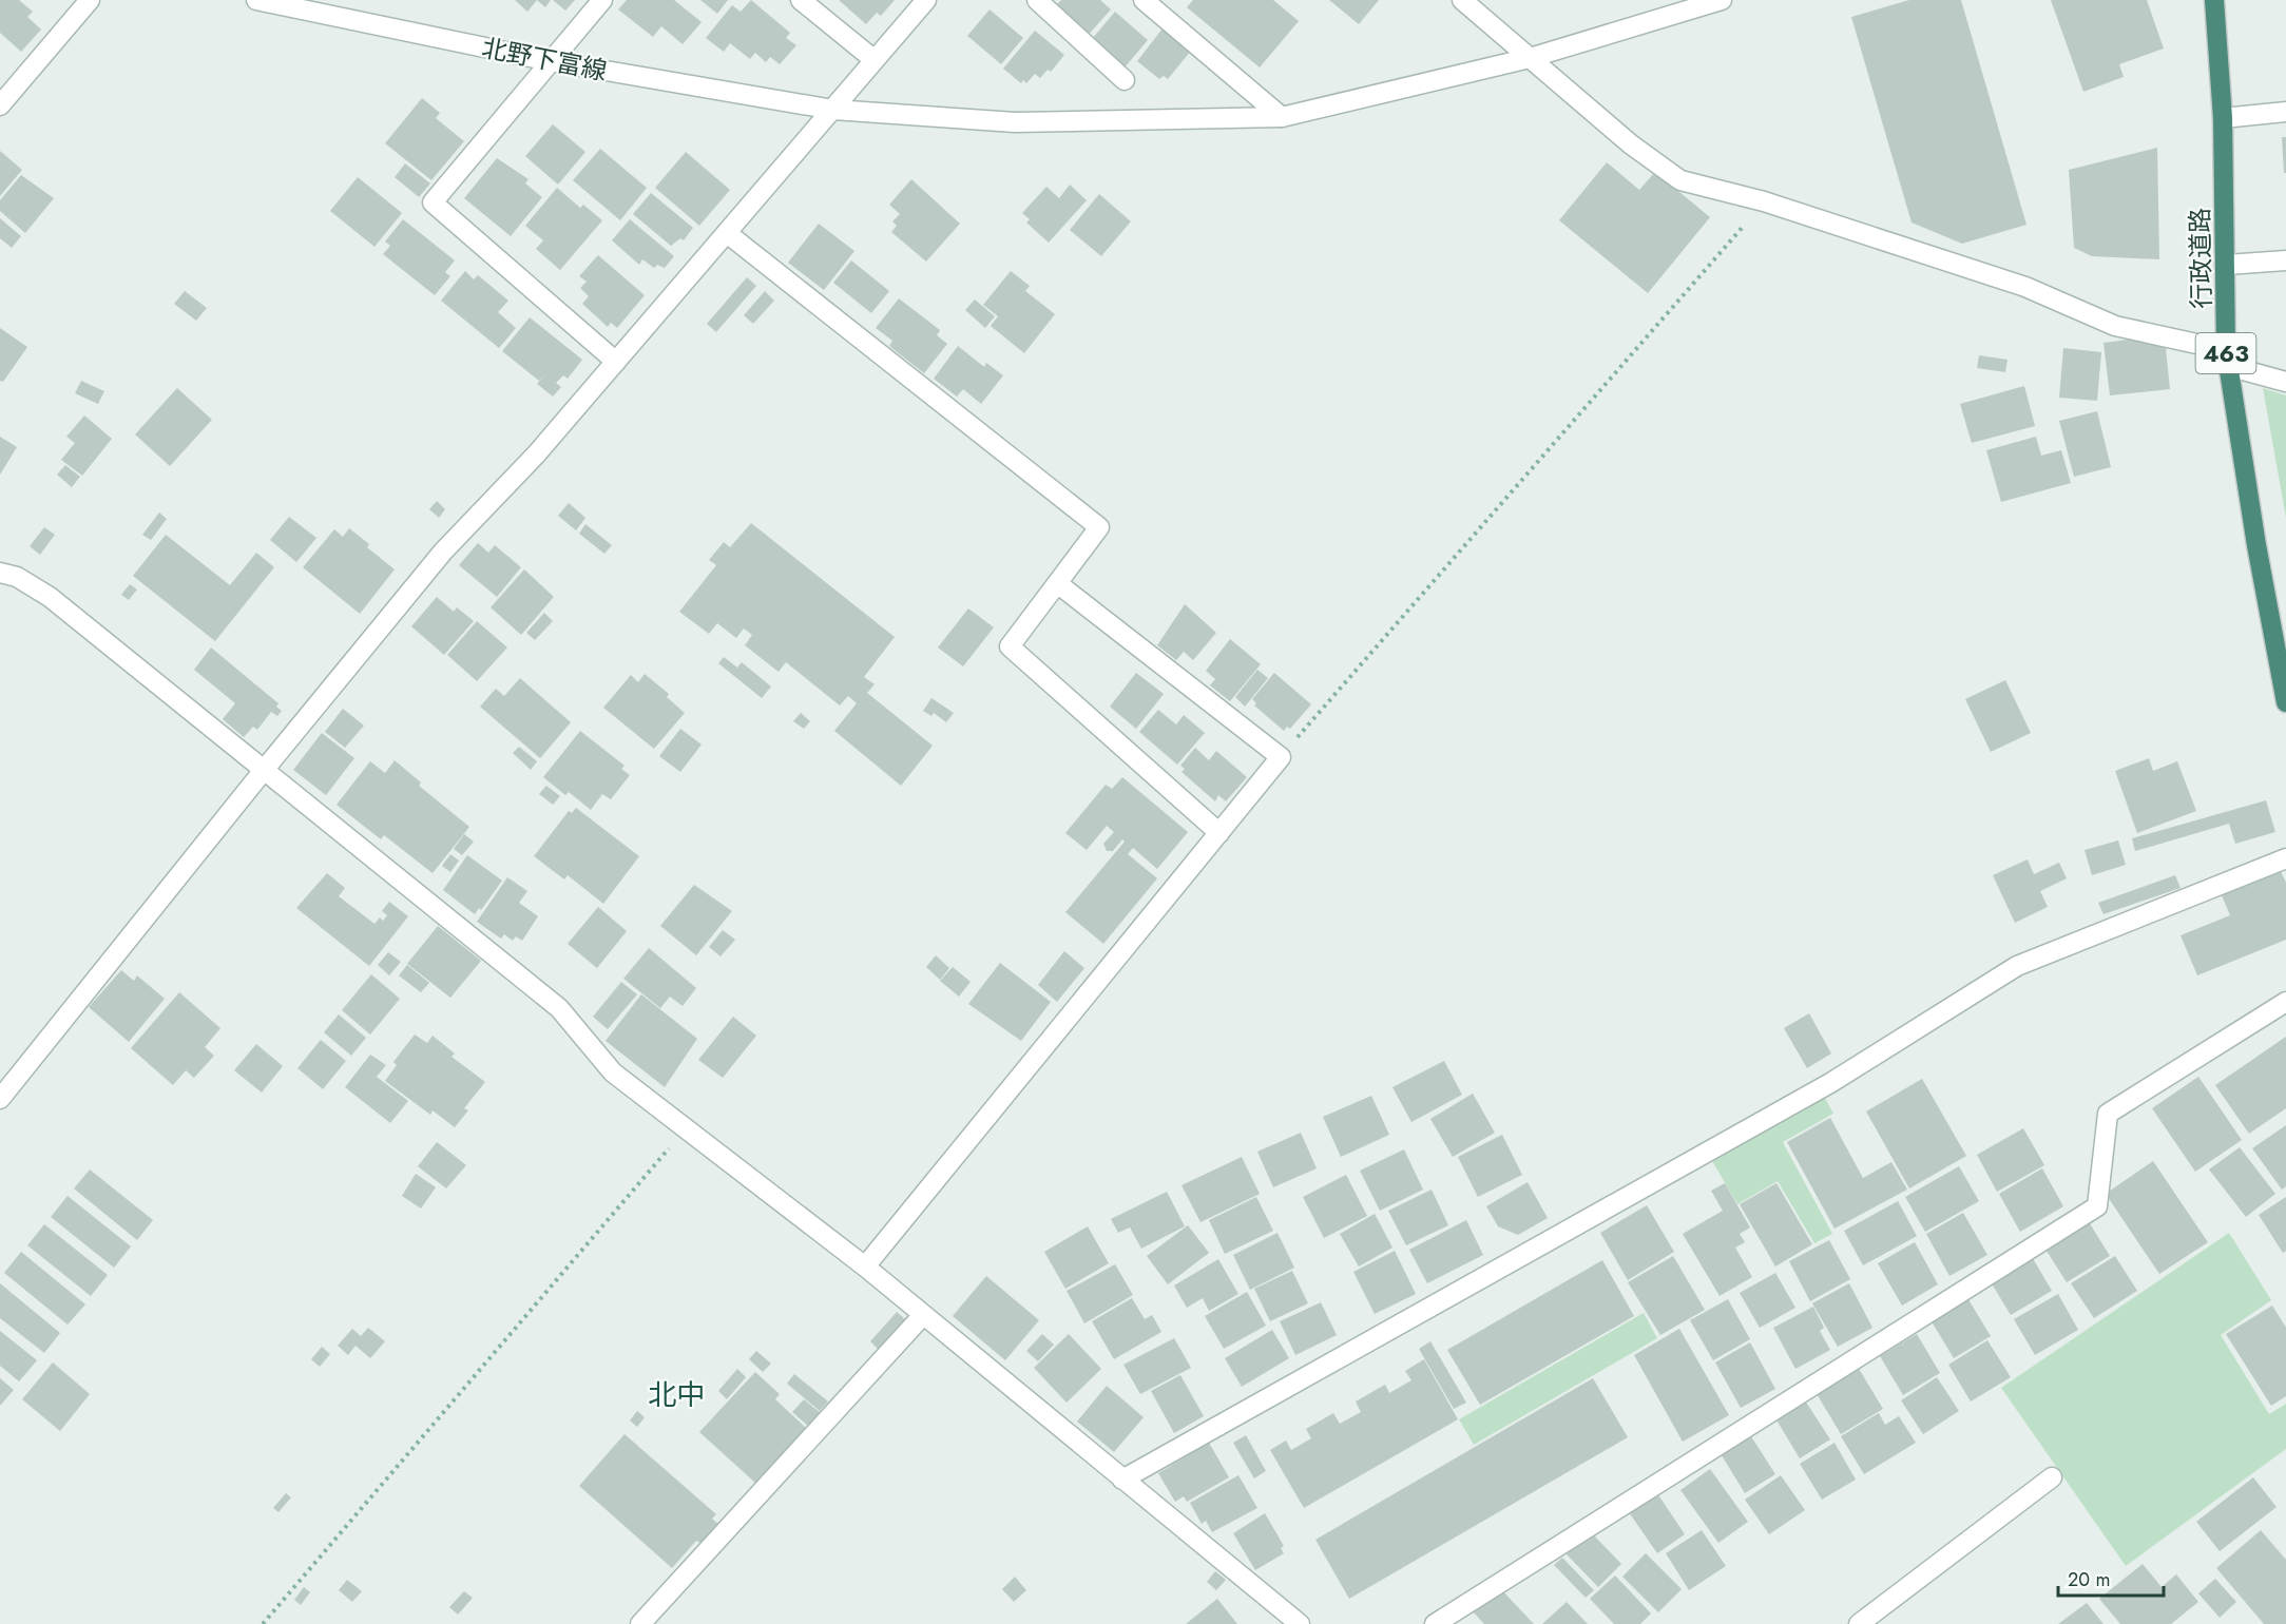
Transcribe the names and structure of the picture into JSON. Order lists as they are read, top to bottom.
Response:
{
  "streets": {
    "highway": ["行政道路", "463"],
    "street": ["北野下富線"]
  },
  "districts": ["北中"],
  "scale_bar": "20 m"
}
